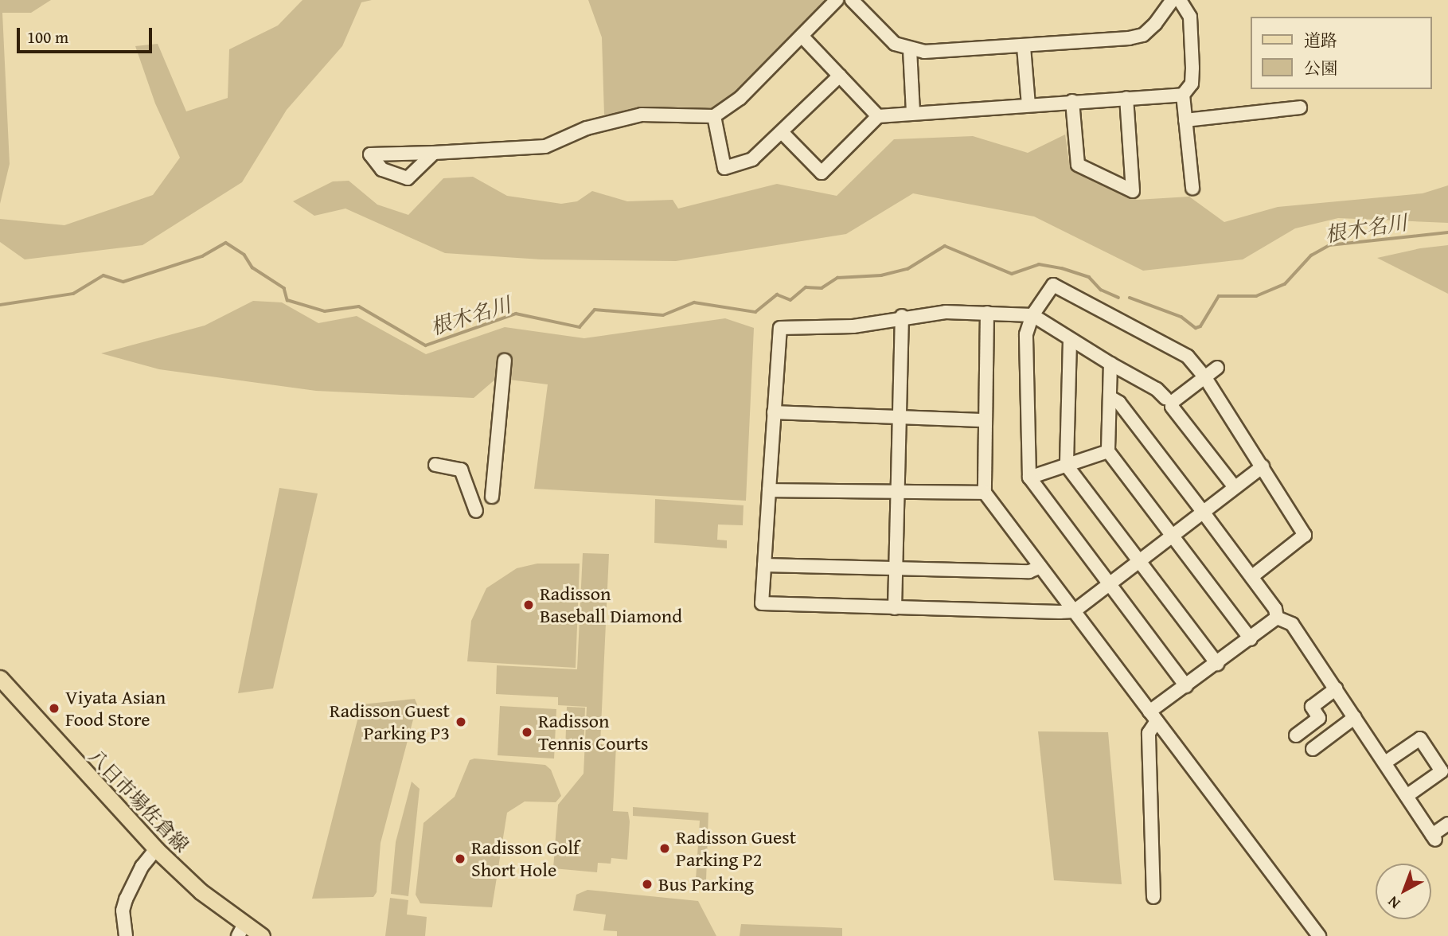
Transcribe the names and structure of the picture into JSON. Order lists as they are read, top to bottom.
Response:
{
  "streets": {
    "main road": ["八日市場佐倉線"]
  },
  "water": ["根木名川"],
  "places": [
    "Radisson Baseball Diamond",
    "Viyata Asian Food Store",
    "Radisson Guest Parking P3",
    "Radisson Tennis Courts",
    "Radisson Guest Parking P2",
    "Radisson Golf Short Hole",
    "Bus Parking"
  ],
  "legend": ["道路", "公園"],
  "scale_bar": "100 m",
  "north": "bottom left"
}
